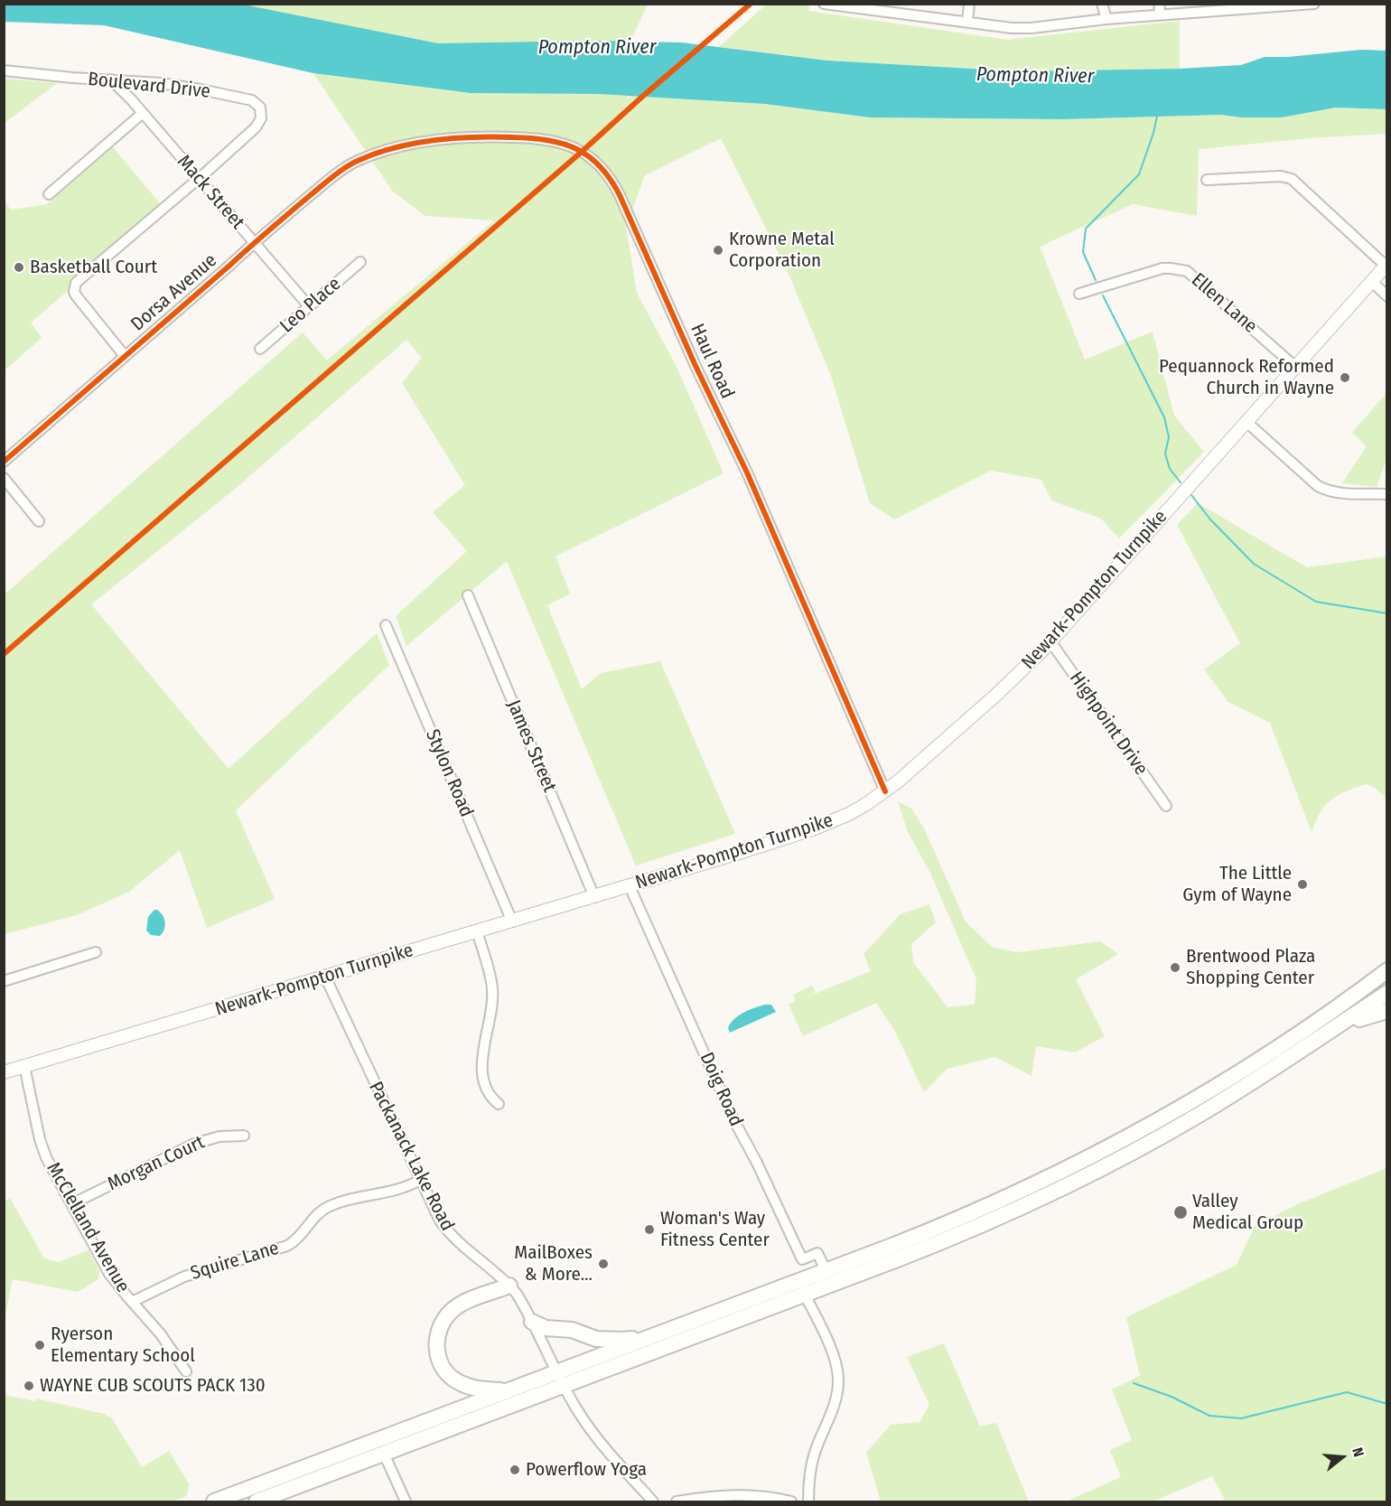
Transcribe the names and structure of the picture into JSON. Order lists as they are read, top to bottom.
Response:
{
  "streets": {
    "main road": ["Newark-Pompton Turnpike"],
    "street": [
      "Boulevard Drive",
      "Mack Street",
      "Dorsa Avenue",
      "Ellen Lane",
      "Leo Place",
      "Haul Road",
      "Highpoint Drive",
      "James Street",
      "Stylon Road",
      "Doig Road",
      "Packanack Lake Road",
      "Morgan Court",
      "McClelland Avenue",
      "Squire Lane"
    ]
  },
  "crossings": [
    ["Boulevard Drive", "Mack Street"],
    ["Mack Street", "Dorsa Avenue"],
    ["Mack Street", "Leo Place"],
    ["Dorsa Avenue", "Haul Road"],
    ["Ellen Lane", "Newark-Pompton Turnpike"],
    ["Haul Road", "Newark-Pompton Turnpike"],
    ["Newark-Pompton Turnpike", "Highpoint Drive"],
    ["Newark-Pompton Turnpike", "James Street"],
    ["Newark-Pompton Turnpike", "Stylon Road"],
    ["Newark-Pompton Turnpike", "Doig Road"],
    ["Newark-Pompton Turnpike", "Packanack Lake Road"],
    ["Newark-Pompton Turnpike", "McClelland Avenue"],
    ["Packanack Lake Road", "Squire Lane"],
    ["Morgan Court", "McClelland Avenue"],
    ["McClelland Avenue", "Squire Lane"]
  ],
  "water": ["Pompton River"],
  "places": [
    "Krowne Metal Corporation",
    "Basketball Court",
    "Pequannock Reformed Church in Wayne",
    "The Little Gym of Wayne",
    "Brentwood Plaza Shopping Center",
    "Valley Medical Group",
    "Woman's Way Fitness Center",
    "MailBoxes & More...",
    "Ryerson Elementary School",
    "WAYNE CUB SCOUTS PACK 130",
    "Powerflow Yoga"
  ],
  "north": "right"
}
